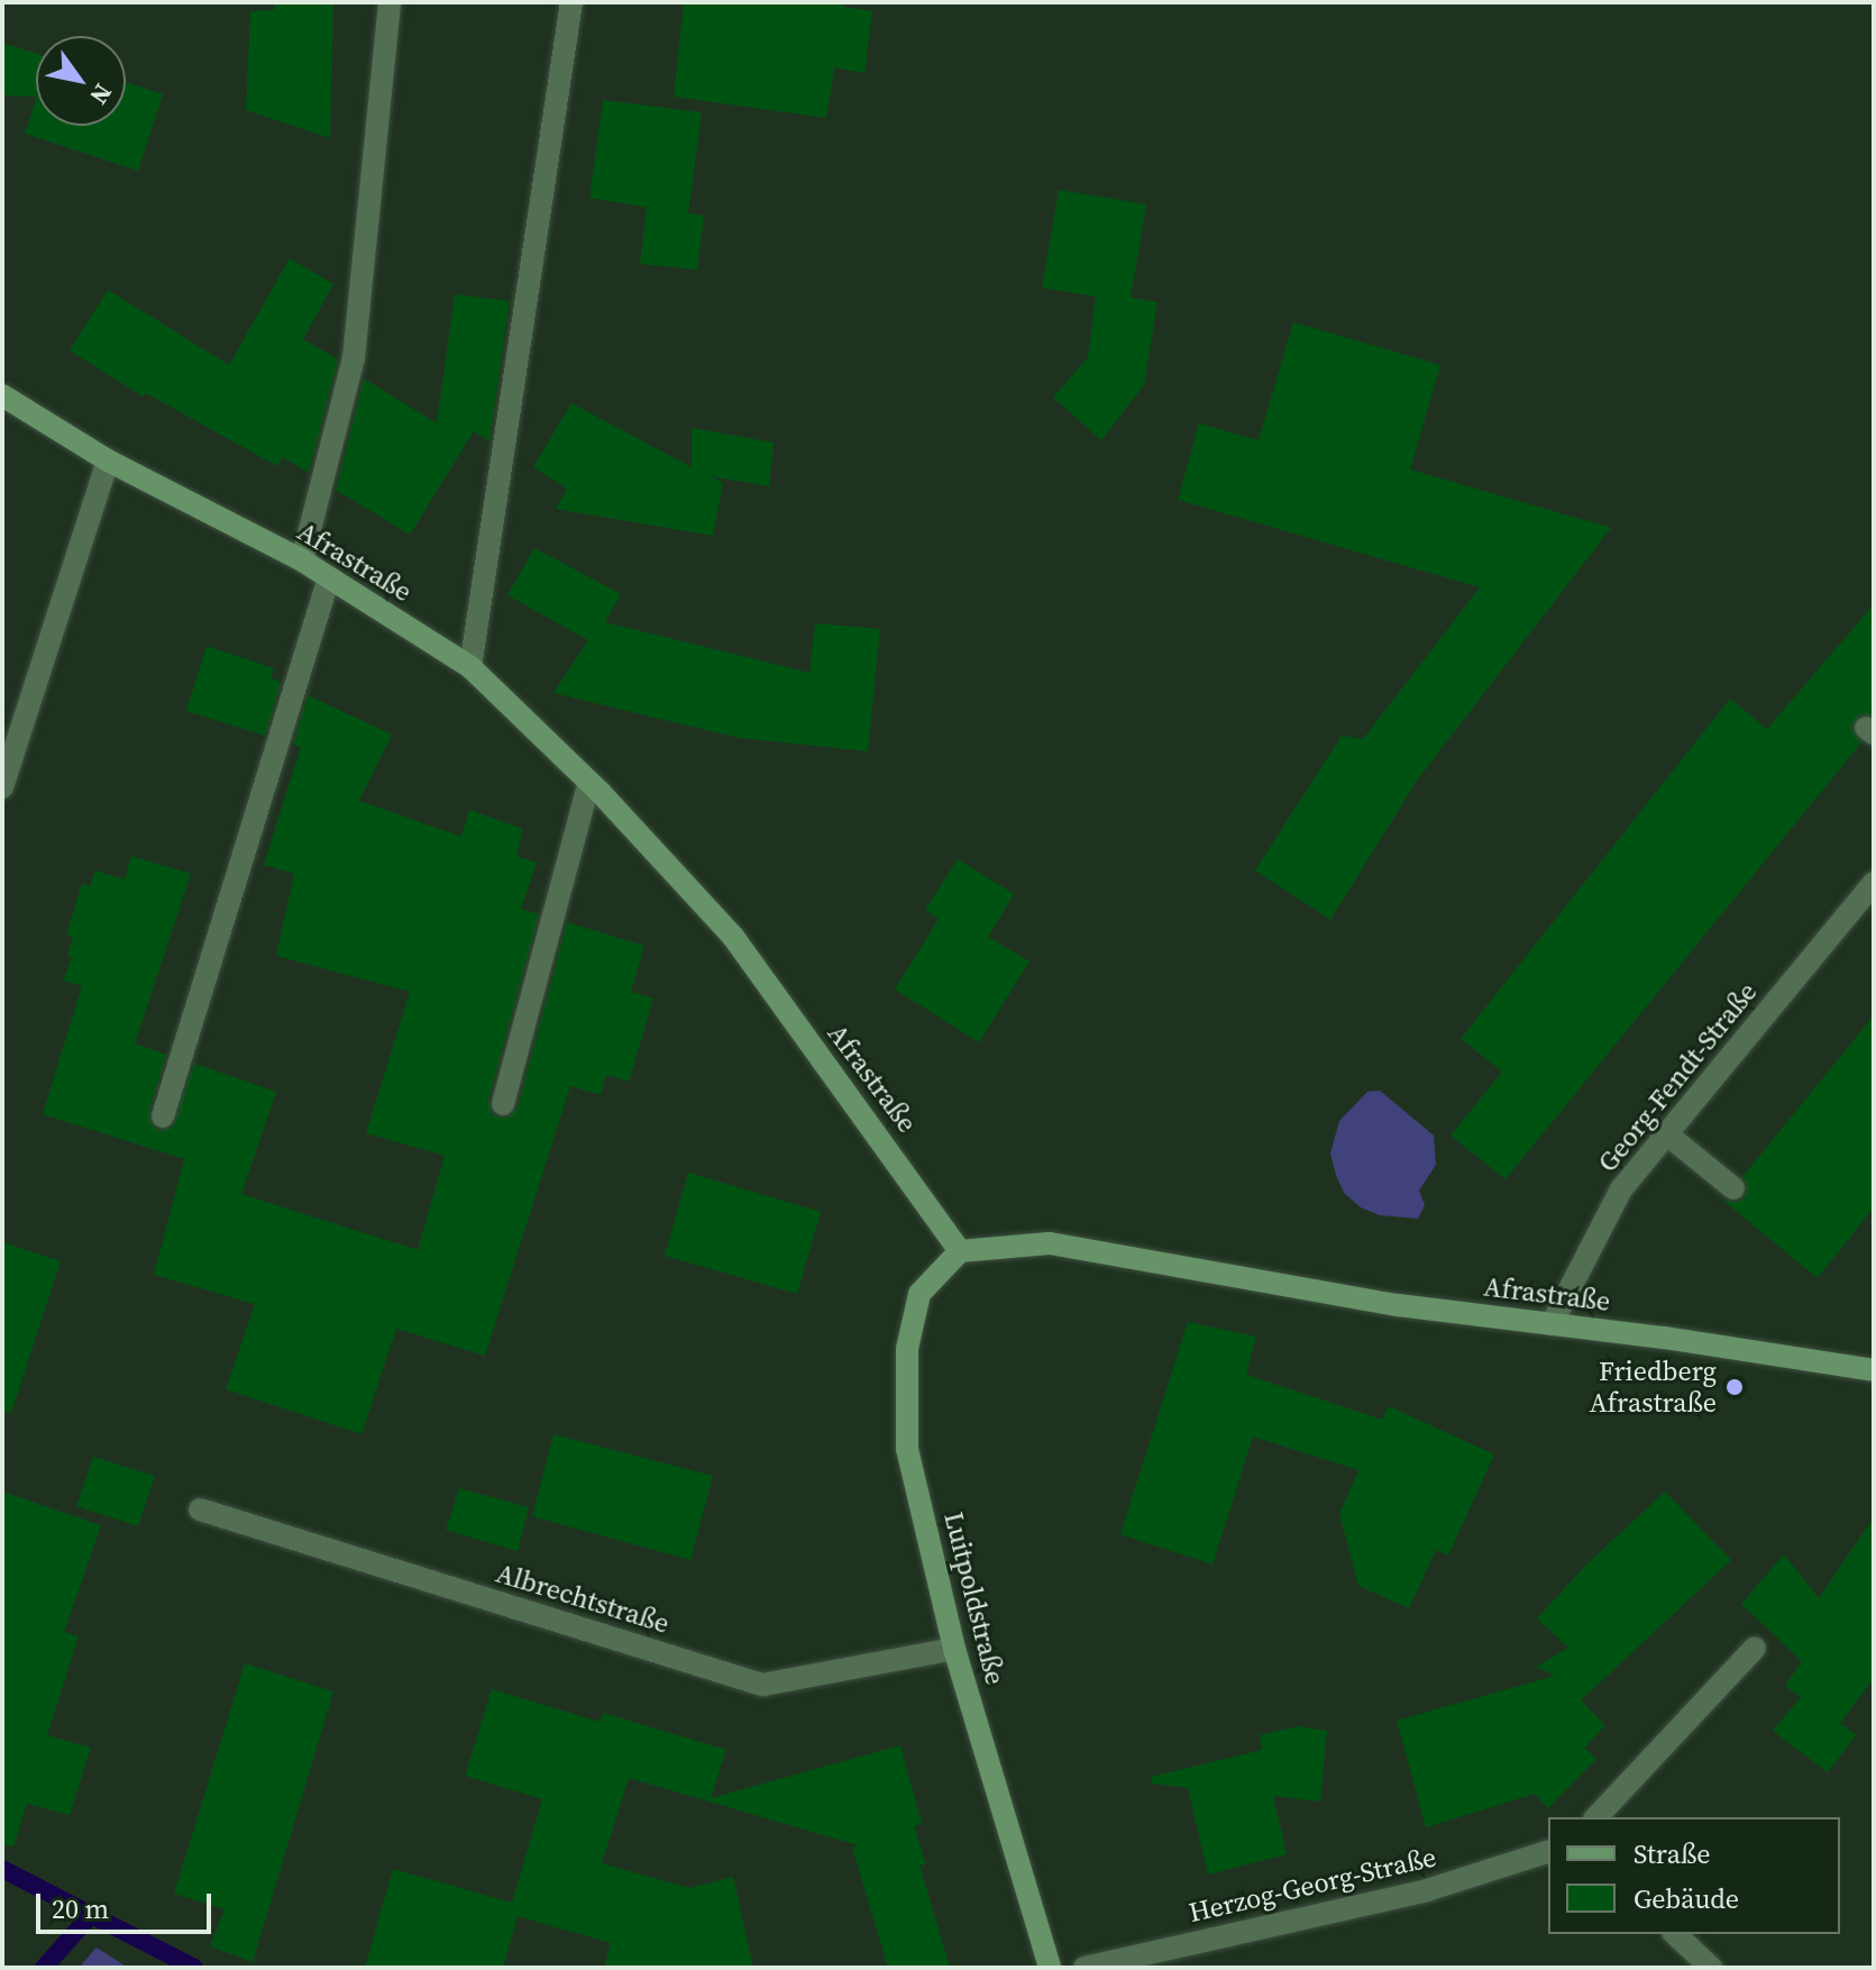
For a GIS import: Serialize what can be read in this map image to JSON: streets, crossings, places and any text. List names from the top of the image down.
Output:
{
  "streets": {
    "street": [
      "Afrastraße",
      "Georg-Fendt-Straße",
      "Albrechtstraße",
      "Luitpoldstraße",
      "Herzog-Georg-Straße"
    ]
  },
  "crossings": [
    ["Afrastraße", "Georg-Fendt-Straße"],
    ["Afrastraße", "Luitpoldstraße"],
    ["Albrechtstraße", "Luitpoldstraße"]
  ],
  "places": ["Friedberg Afrastraße"],
  "legend": ["Straße", "Gebäude"],
  "scale_bar": "20 m",
  "north": "bottom right"
}
